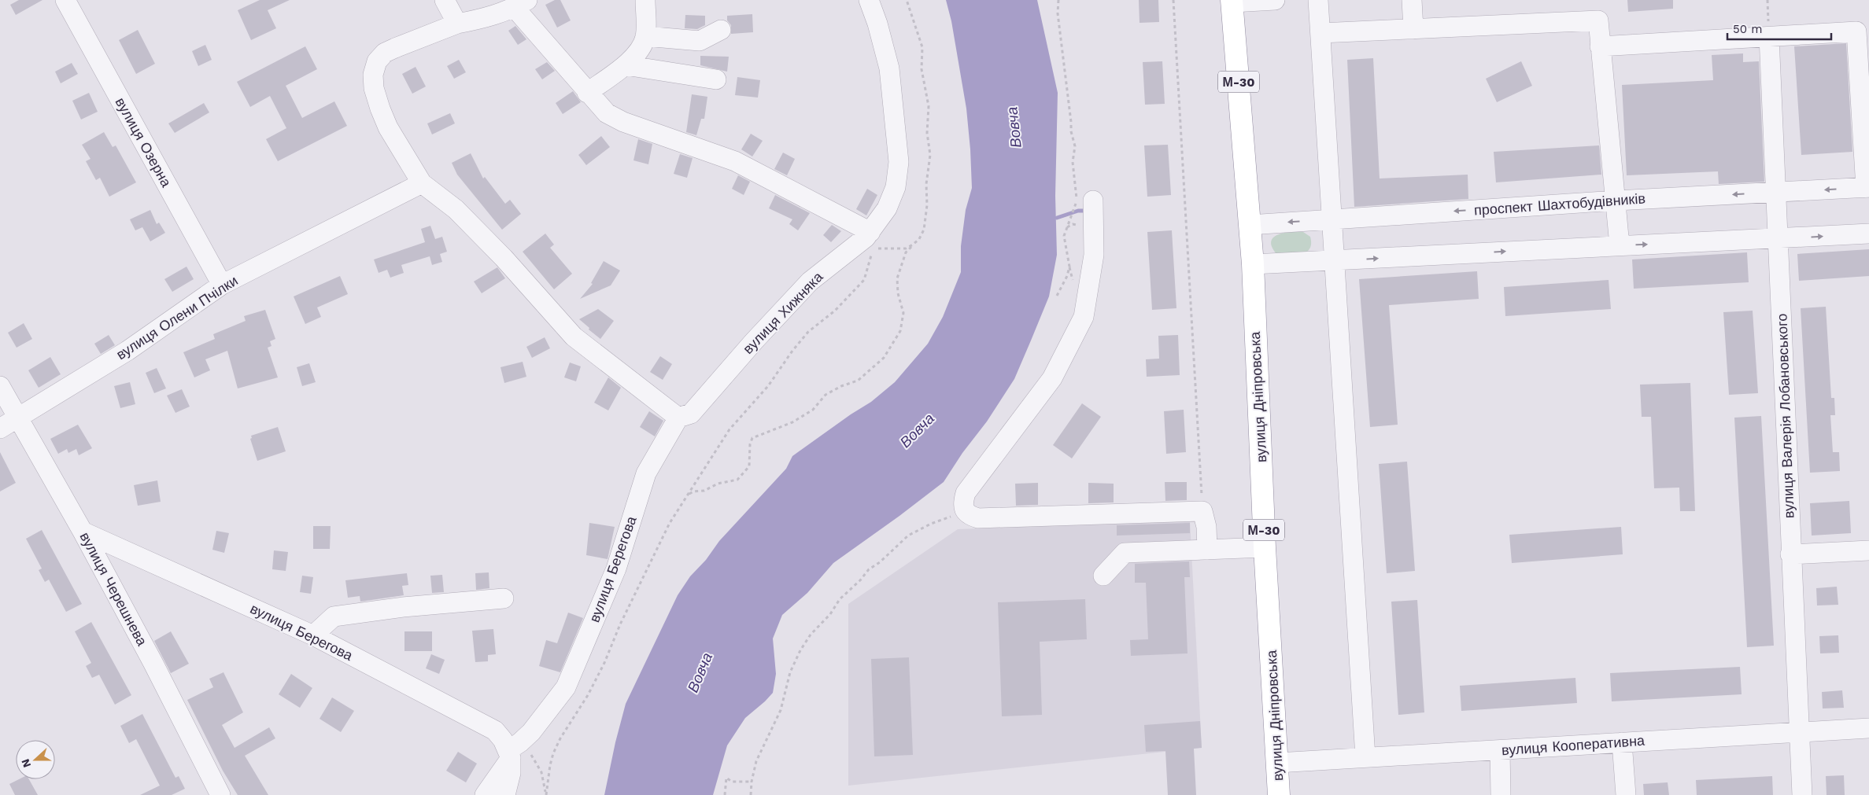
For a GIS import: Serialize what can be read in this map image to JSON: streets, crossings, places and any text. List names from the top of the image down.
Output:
{
  "streets": {
    "highway": ["М-30", "вулиця Дніпровська"],
    "street": [
      "вулиця Озерна",
      "проспект Шахтобудівників",
      "вулиця Хижняка",
      "вулиця Олени Пчілки",
      "вулиця Валерія Лобановського",
      "вулиця Берегова",
      "вулиця Черешнева",
      "вулиця Кооперативна"
    ]
  },
  "crossings": [
    ["вулиця Озерна", "вулиця Олени Пчілки"],
    ["проспект Шахтобудівників", "вулиця Дніпровська"],
    ["проспект Шахтобудівників", "вулиця Валерія Лобановського"],
    ["вулиця Хижняка", "вулиця Берегова"],
    ["вулиця Олени Пчілки", "вулиця Черешнева"],
    ["вулиця Дніпровська", "вулиця Кооперативна"],
    ["вулиця Валерія Лобановського", "вулиця Кооперативна"],
    ["вулиця Берегова", "вулиця Черешнева"]
  ],
  "water": ["Вовча"],
  "scale_bar": "50 m",
  "north": "left"
}
